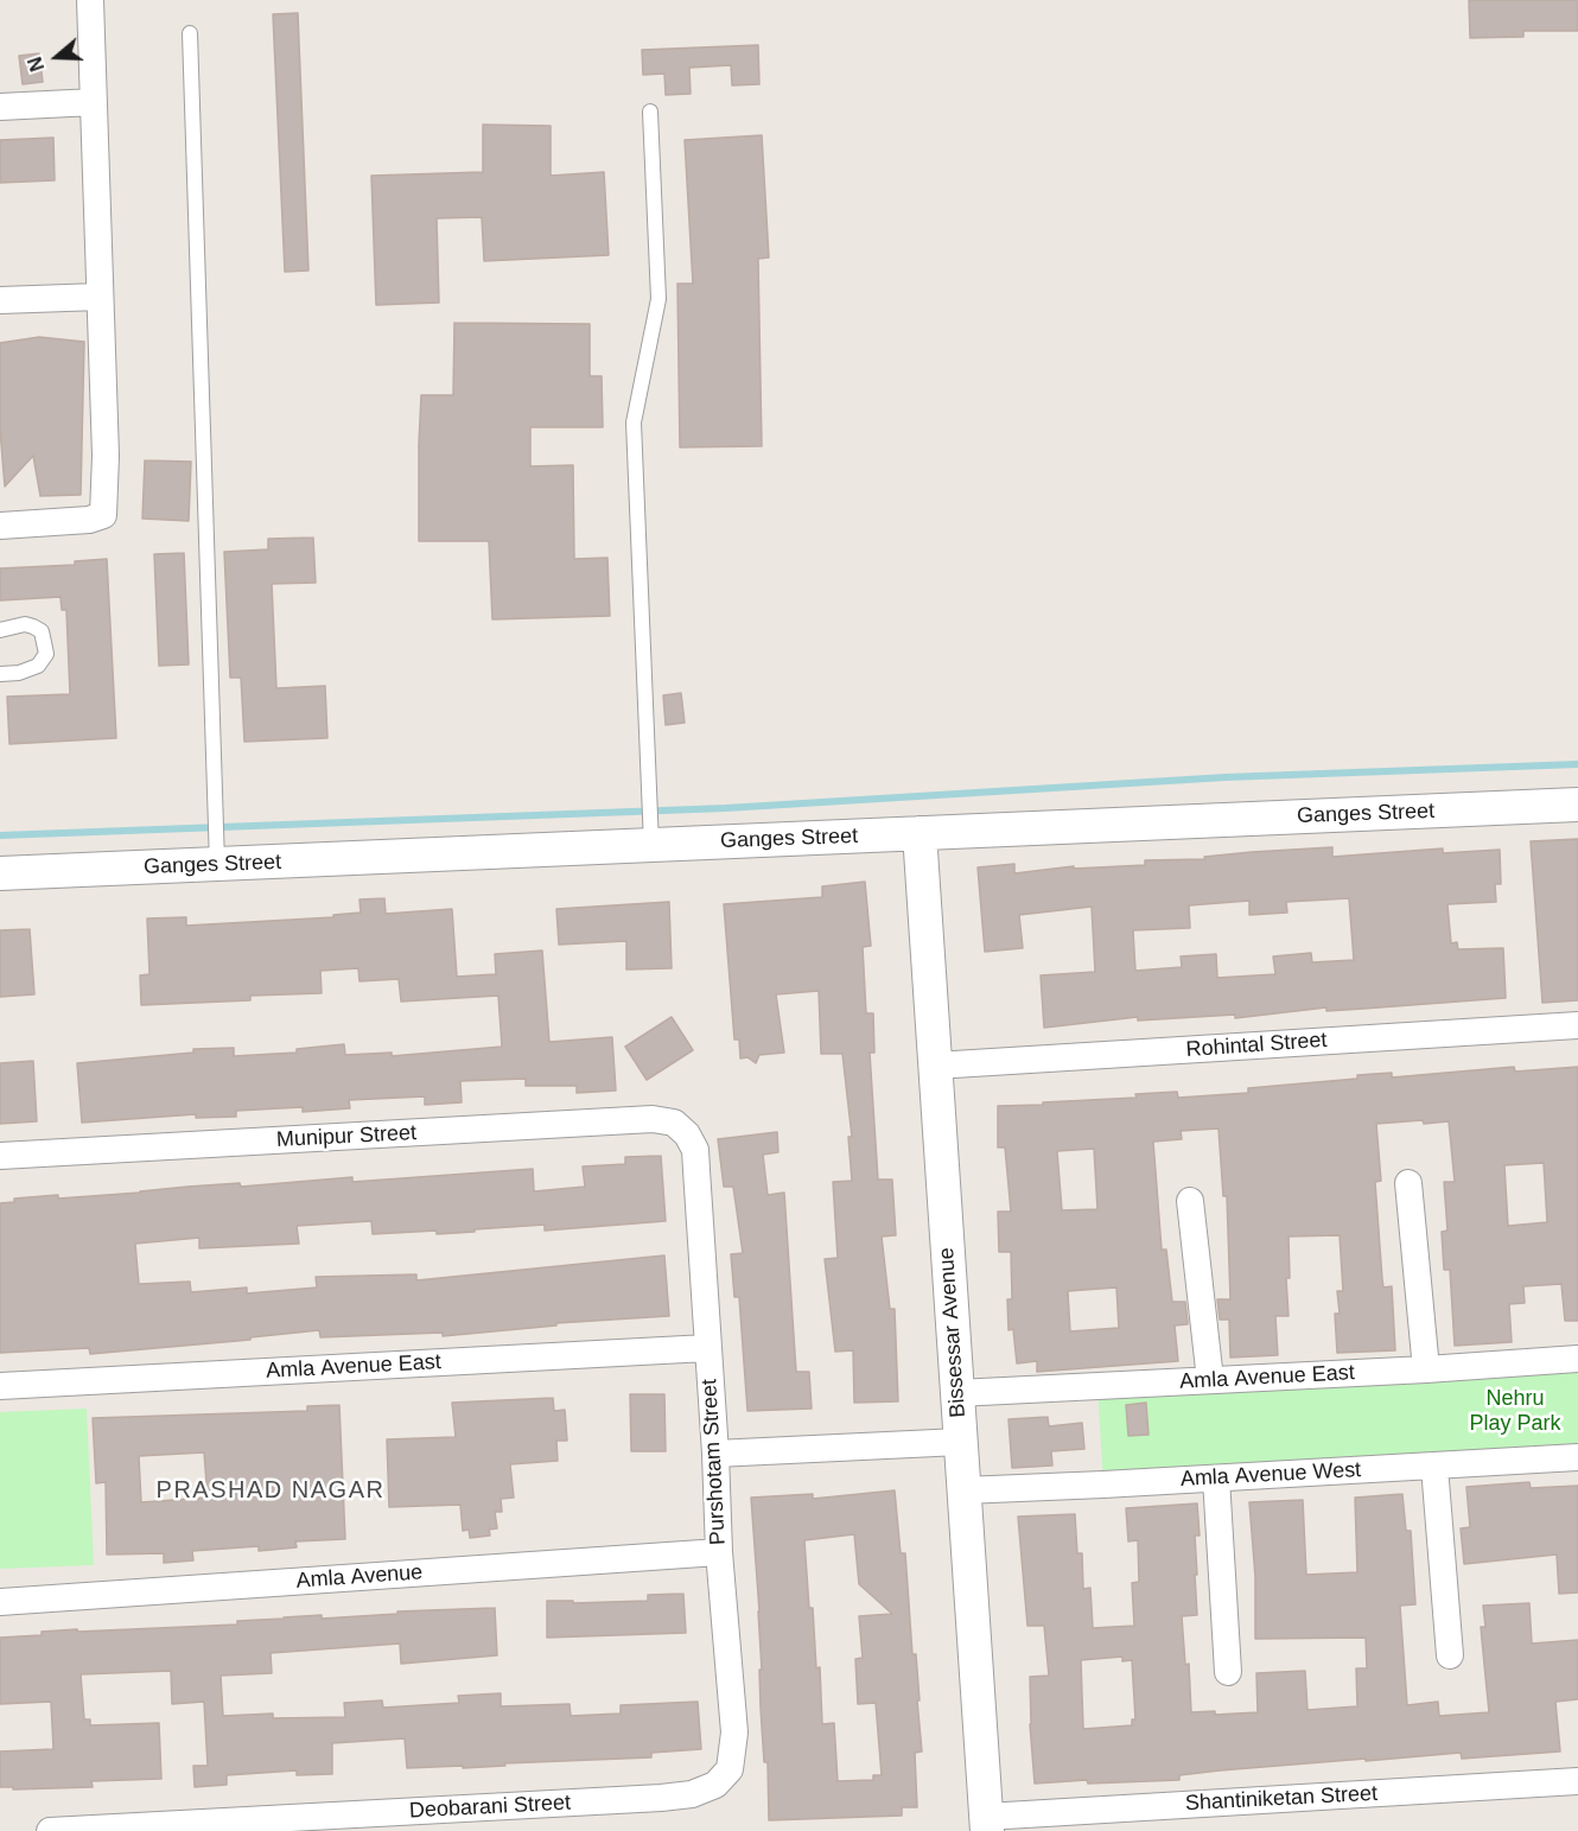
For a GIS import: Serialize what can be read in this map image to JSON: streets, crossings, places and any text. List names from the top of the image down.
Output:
{
  "streets": {
    "street": [
      "Ganges Street",
      "Rohintal Street",
      "Munipur Street",
      "Bissessar Avenue",
      "Amla Avenue East",
      "Purshotam Street",
      "Amla Avenue West",
      "Amla Avenue",
      "Shantiniketan Street",
      "Deobarani Street"
    ]
  },
  "crossings": [
    ["Ganges Street", "Bissessar Avenue"],
    ["Rohintal Street", "Bissessar Avenue"],
    ["Munipur Street", "Purshotam Street"],
    ["Bissessar Avenue", "Amla Avenue East"],
    ["Bissessar Avenue", "Amla Avenue West"],
    ["Bissessar Avenue", "Shantiniketan Street"],
    ["Amla Avenue East", "Purshotam Street"],
    ["Purshotam Street", "Amla Avenue"],
    ["Purshotam Street", "Deobarani Street"]
  ],
  "districts": ["PRASHAD NAGAR"],
  "parks": ["Nehru Play Park"],
  "north": "left"
}
